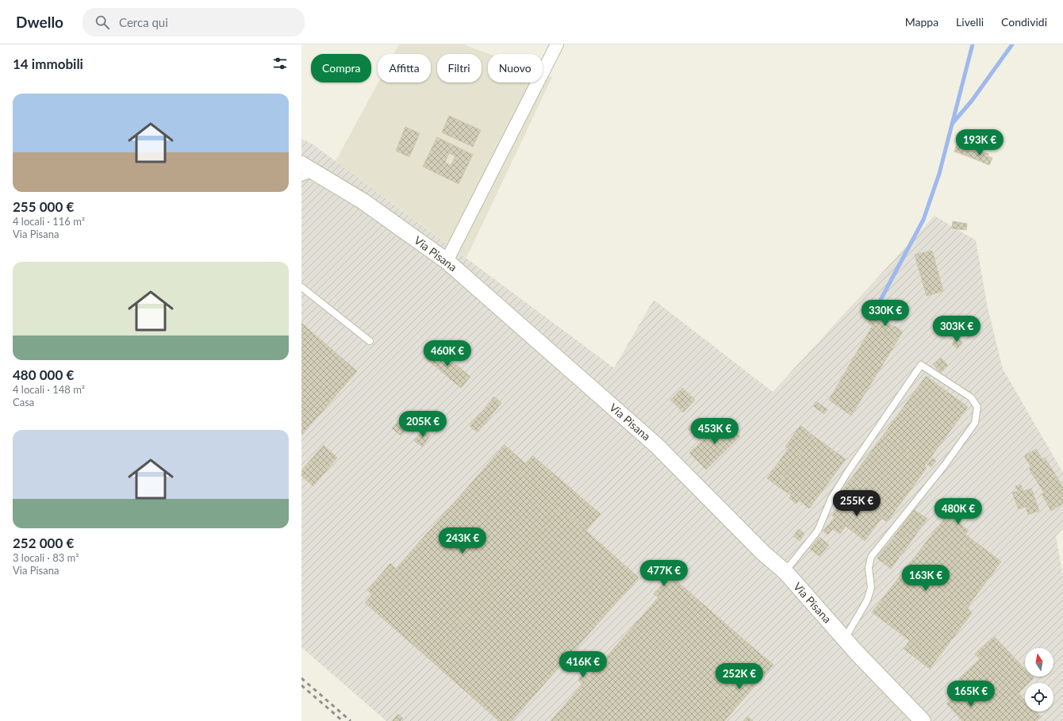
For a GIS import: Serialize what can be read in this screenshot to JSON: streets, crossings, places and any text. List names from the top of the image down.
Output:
{
  "streets": {
    "street": ["Via Pisana"]
  },
  "north": "top",
  "page": {
    "header": "Dwello",
    "search": "Cerca qui",
    "nav": ["Mappa", "Livelli", "Condividi"],
    "heading": "14 immobili",
    "chip": [
      "Compra",
      "Affitta",
      "Filtri",
      "Nuovo"
    ],
    "list": [
      {
        "name": "255 000 €",
        "note": "4 locali · 116 m² · Via Pisana"
      },
      {
        "name": "480 000 €",
        "note": "4 locali · 148 m² · Casa"
      },
      {
        "name": "252 000 €",
        "note": "3 locali · 83 m² · Via Pisana"
      }
    ],
    "price": [
      "193K €",
      "330K €",
      "303K €",
      "460K €",
      "205K €",
      "453K €",
      "255K €",
      "480K €",
      "243K €",
      "477K €",
      "163K €",
      "416K €",
      "252K €",
      "165K €"
    ]
  }
}
